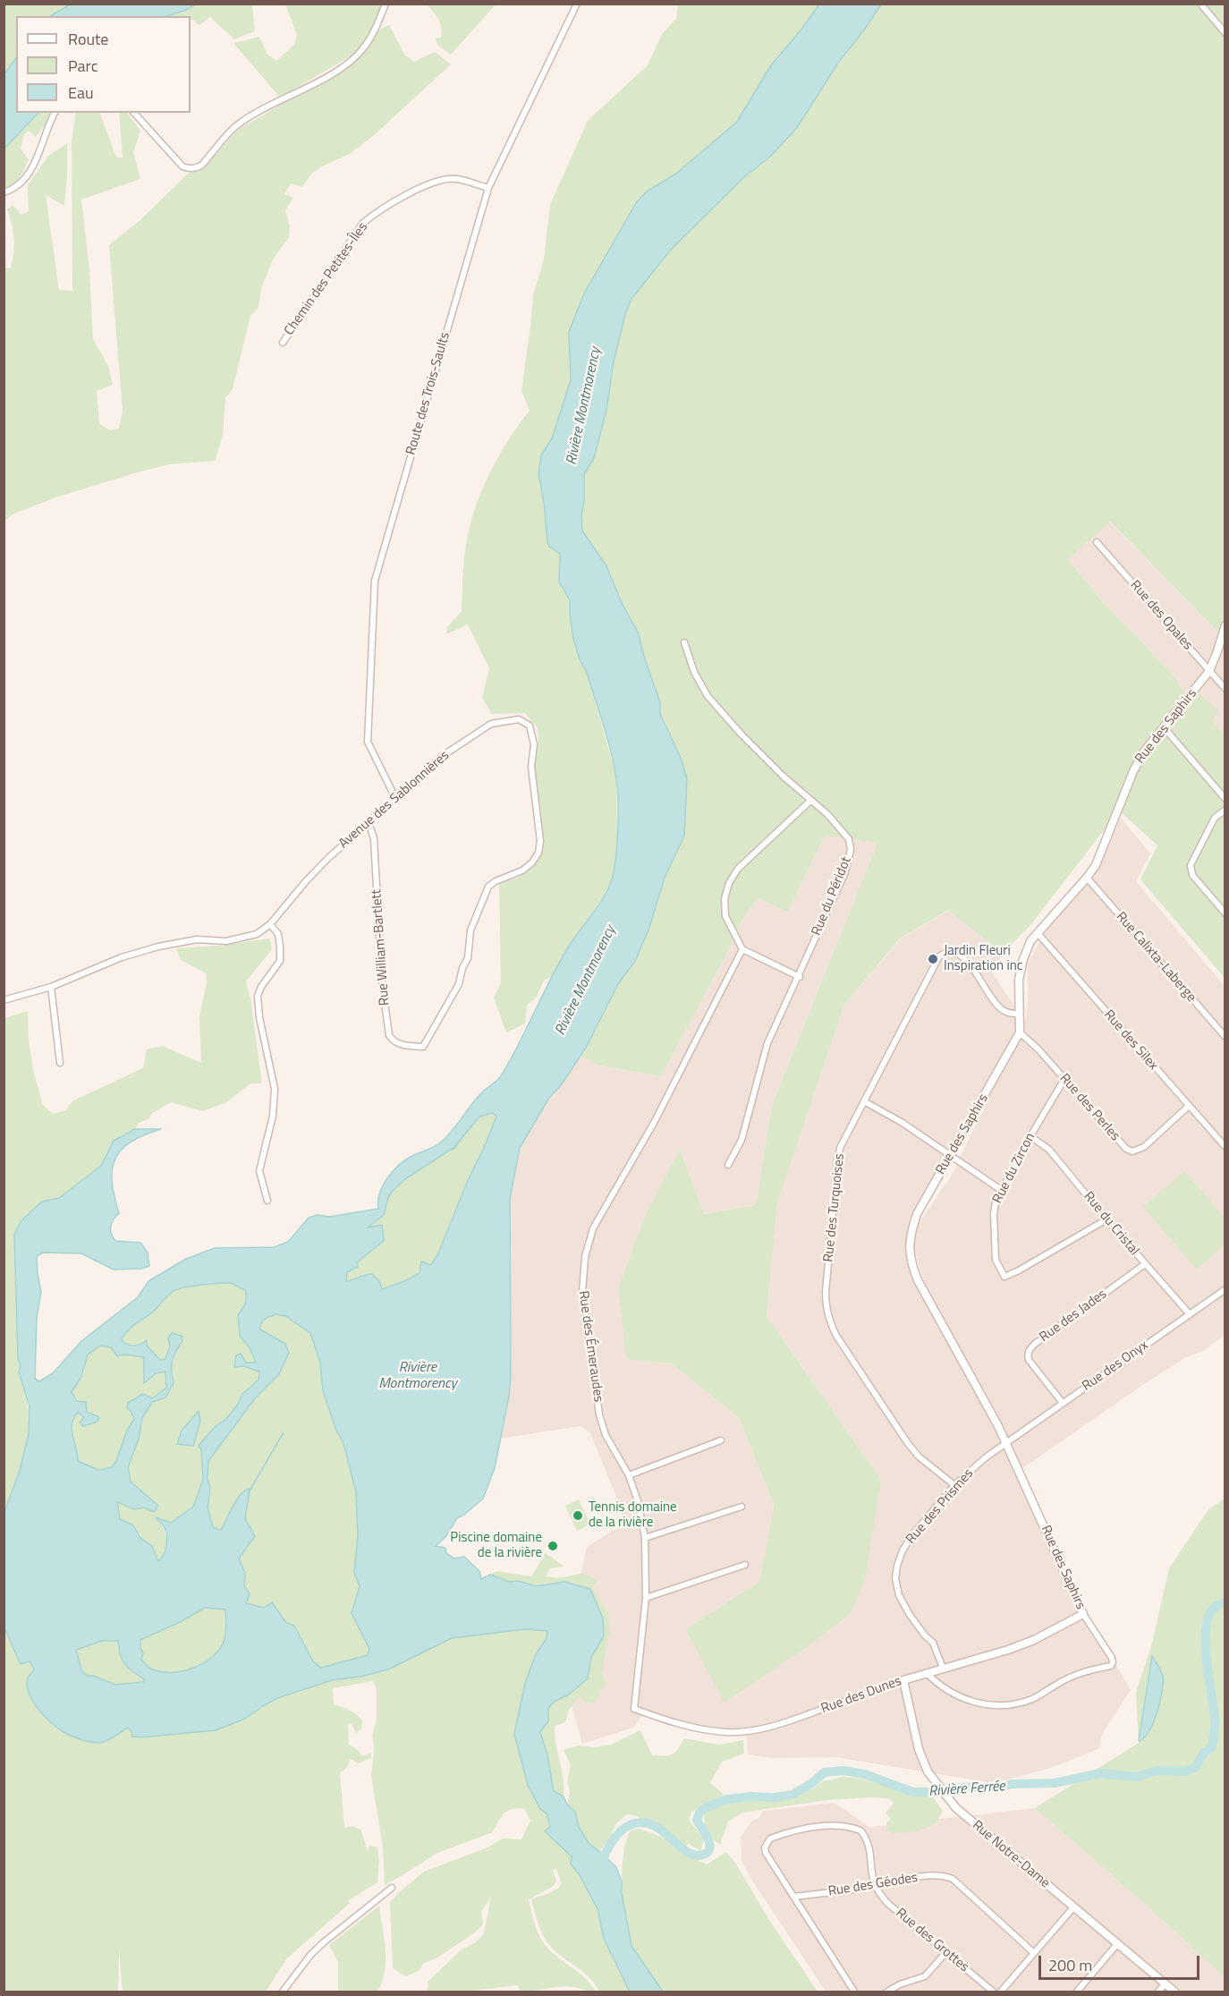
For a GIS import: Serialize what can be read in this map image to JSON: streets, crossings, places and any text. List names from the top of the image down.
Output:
{
  "streets": {
    "street": [
      "Chemin des Petites-Îles",
      "Route des Trois-Saults",
      "Rue des Opales",
      "Rue des Saphirs",
      "Avenue des Sablonnières",
      "Rue du Péridot",
      "Rue William-Bartlett",
      "Rue Calixta-Laberge",
      "Rue des Silex",
      "Rue des Perles",
      "Rue du Zircon",
      "Rue des Turquoises",
      "Rue du Cristal",
      "Rue des Jades",
      "Rue des Émeraudes",
      "Rue des Onyx",
      "Rue des Prismes",
      "Rue des Dunes",
      "Rue Notre-Dame",
      "Rue des Géodes",
      "Rue des Grottes"
    ]
  },
  "crossings": [
    ["Chemin des Petites-Îles", "Route des Trois-Saults"],
    ["Route des Trois-Saults", "Avenue des Sablonnières"],
    ["Rue des Opales", "Rue des Saphirs"],
    ["Rue des Saphirs", "Rue Calixta-Laberge"],
    ["Rue des Saphirs", "Rue des Silex"],
    ["Rue des Saphirs", "Rue des Perles"],
    ["Rue des Saphirs", "Rue des Turquoises"],
    ["Rue des Saphirs", "Rue des Onyx"],
    ["Rue des Saphirs", "Rue des Prismes"],
    ["Rue des Saphirs", "Rue des Dunes"],
    ["Avenue des Sablonnières", "Rue William-Bartlett"],
    ["Rue des Silex", "Rue des Perles"],
    ["Rue des Perles", "Rue du Zircon"],
    ["Rue du Zircon", "Rue du Cristal"],
    ["Rue des Turquoises", "Rue des Prismes"],
    ["Rue du Cristal", "Rue des Jades"],
    ["Rue du Cristal", "Rue des Onyx"],
    ["Rue des Jades", "Rue des Onyx"],
    ["Rue des Émeraudes", "Rue des Dunes"],
    ["Rue des Onyx", "Rue des Prismes"],
    ["Rue des Prismes", "Rue des Dunes"],
    ["Rue des Dunes", "Rue Notre-Dame"],
    ["Rue des Géodes", "Rue des Grottes"]
  ],
  "water": ["Rivière Montmorency", "Rivière Ferrée"],
  "places": ["Jardin Fleuri Inspiration inc", "Tennis domaine de la rivière", "Piscine domaine de la rivière"],
  "legend": ["Route", "Parc", "Eau"],
  "scale_bar": "200 m"
}
